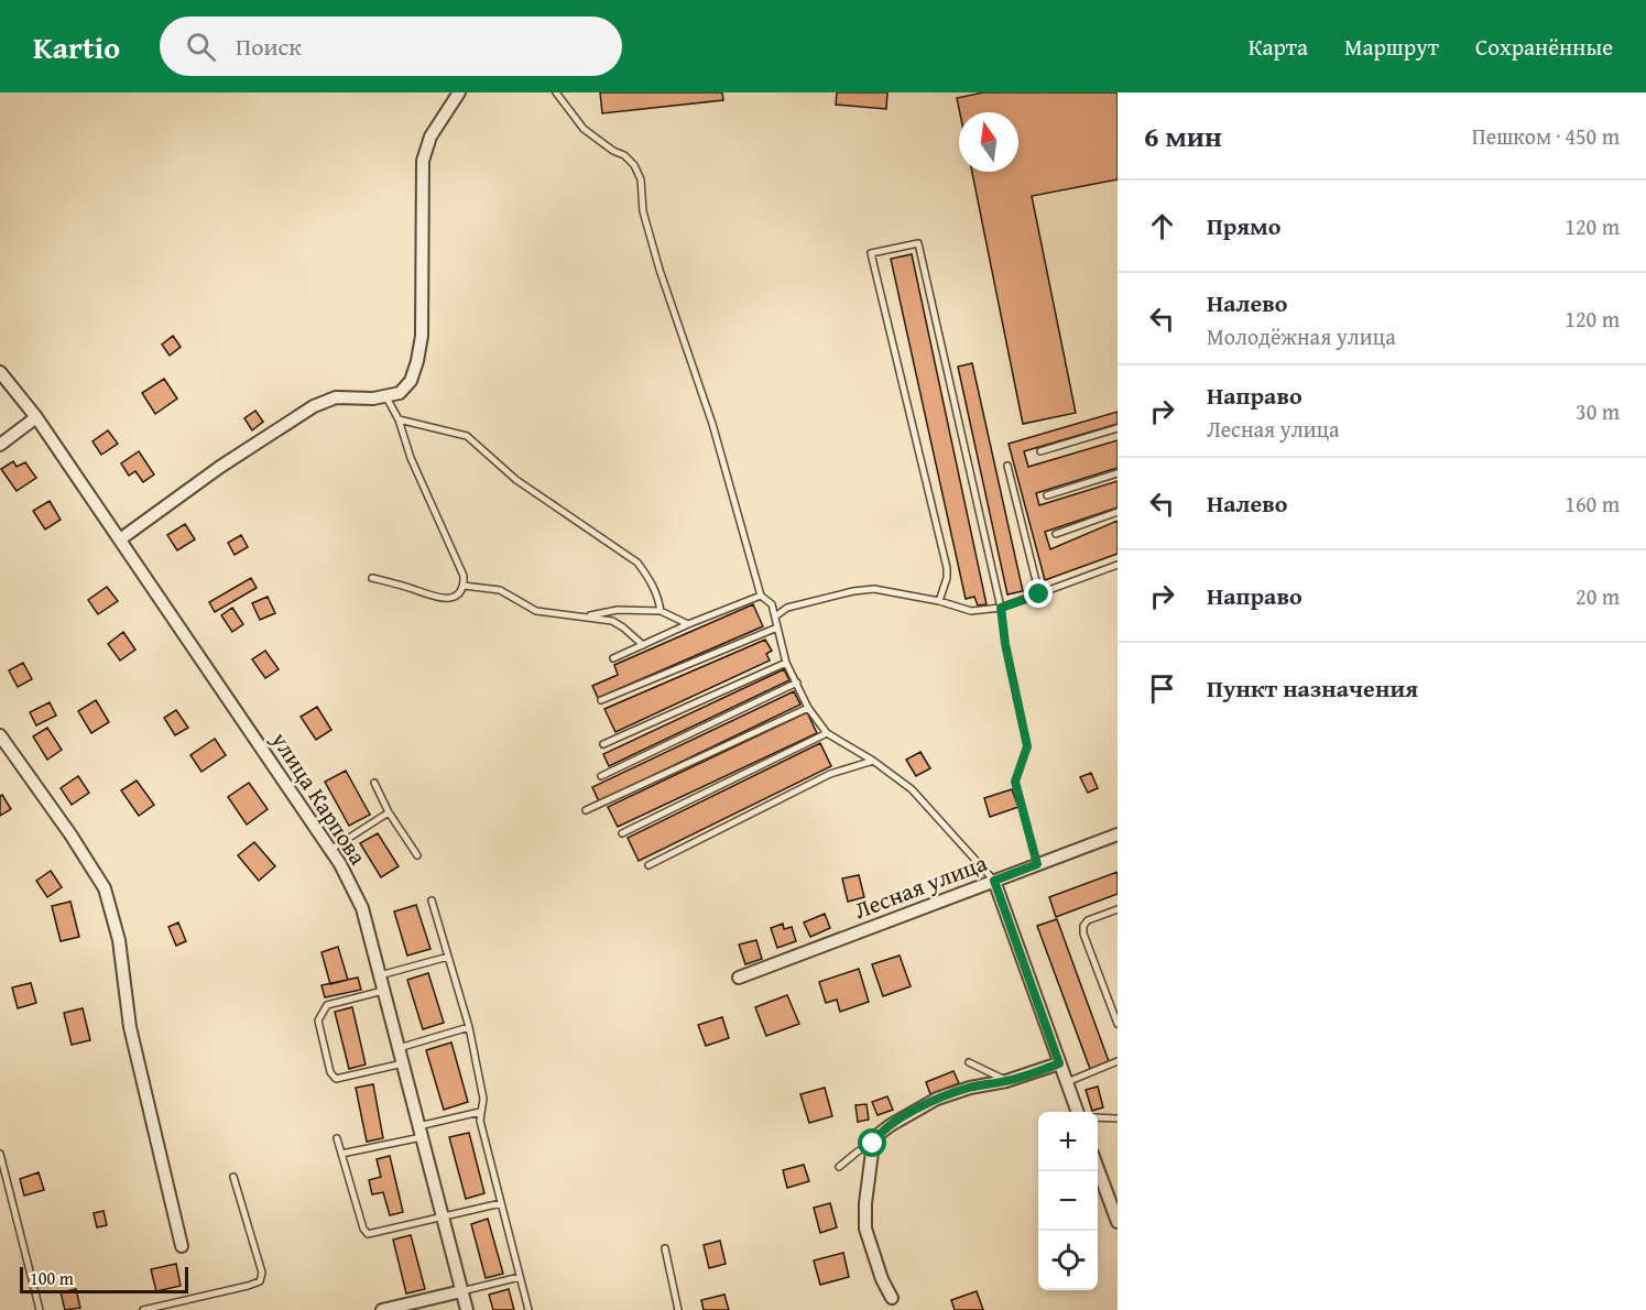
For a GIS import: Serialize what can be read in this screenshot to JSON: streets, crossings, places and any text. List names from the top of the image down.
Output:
{
  "streets": {
    "street": ["улица Карпова", "Лесная улица"]
  },
  "scale_bar": "100 m",
  "north": "top",
  "page": {
    "header": "Kartio",
    "search": "Поиск",
    "nav": ["Карта", "Маршрут", "Сохранённые"],
    "heading": ["6 мин", "Пешком · 450 m"],
    "list": [
      ["Прямо", "120 m"],
      ["Налево", "Молодёжная улица", "120 m"],
      ["Направо", "Лесная улица", "30 m"],
      ["Налево", "160 m"],
      ["Направо", "20 m"],
      "Пункт назначения"
    ],
    "map_buttons": ["+", "−"],
    "scale": "100 m"
  }
}
